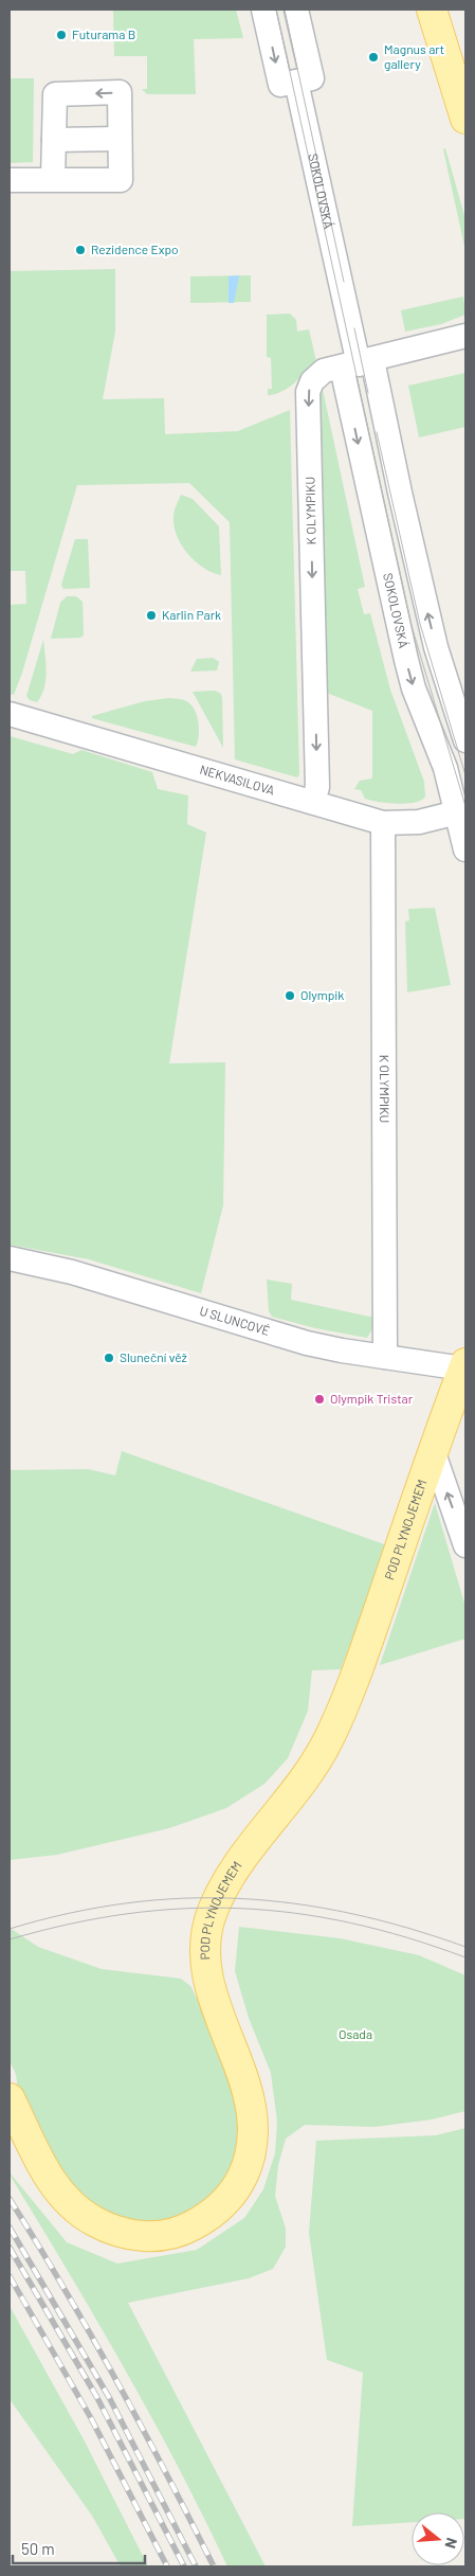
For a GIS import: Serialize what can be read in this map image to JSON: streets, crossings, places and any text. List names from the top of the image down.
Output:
{
  "streets": {
    "main road": ["POD PLYNOJEMEM"],
    "street": [
      "SOKOLOVSKÁ",
      "K OLYMPIKU",
      "NEKVASILOVA",
      "U SLUNCOVÉ"
    ]
  },
  "crossings": [
    ["SOKOLOVSKÁ", "K OLYMPIKU"],
    ["SOKOLOVSKÁ", "NEKVASILOVA"],
    ["K OLYMPIKU", "NEKVASILOVA"],
    ["K OLYMPIKU", "U SLUNCOVÉ"],
    ["U SLUNCOVÉ", "POD PLYNOJEMEM"]
  ],
  "one_way": ["K OLYMPIKU"],
  "parks": ["Osada"],
  "places": [
    "Futurama B",
    "Magnus art gallery",
    "Rezidence Expo",
    "Karlin Park",
    "Olympik",
    "Sluneční věž",
    "Olympik Tristar"
  ],
  "scale_bar": "50 m",
  "north": "right"
}
